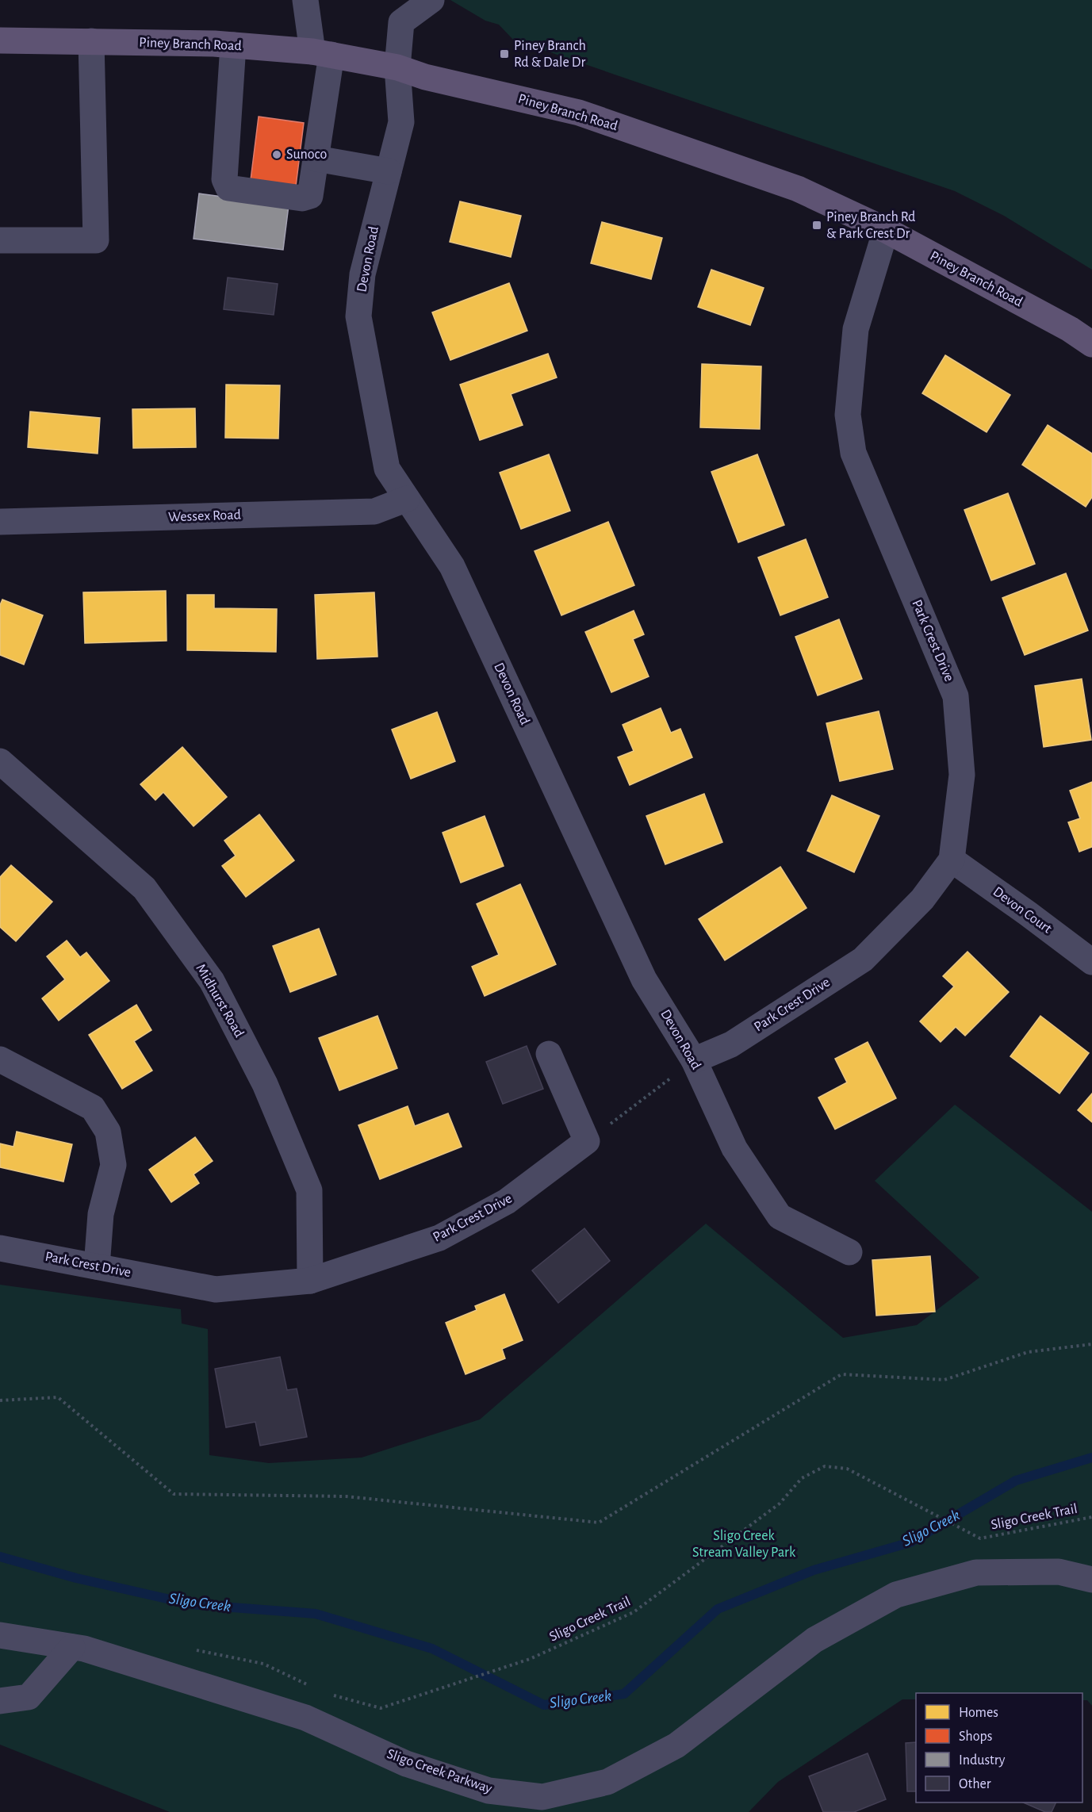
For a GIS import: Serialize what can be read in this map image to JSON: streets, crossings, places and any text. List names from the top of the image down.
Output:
{
  "streets": {
    "main road": ["Piney Branch Road"],
    "street": [
      "Devon Road",
      "Wessex Road",
      "Park Crest Drive",
      "Devon Court",
      "Midhurst Road",
      "Sligo Creek Parkway"
    ],
    "path": ["Sligo Creek Trail"]
  },
  "crossings": [
    ["Piney Branch Road", "Devon Road"],
    ["Piney Branch Road", "Park Crest Drive"],
    ["Devon Road", "Wessex Road"],
    ["Devon Road", "Park Crest Drive"],
    ["Park Crest Drive", "Devon Court"],
    ["Park Crest Drive", "Midhurst Road"]
  ],
  "water": ["Sligo Creek"],
  "parks": ["Sligo Creek Stream Valley Park"],
  "places": {
    "transit": ["Piney Branch Rd & Dale Dr", "Piney Branch Rd & Park Crest Dr"],
    "other": ["Sunoco"]
  },
  "legend": [
    "Homes",
    "Shops",
    "Industry",
    "Other"
  ]
}
